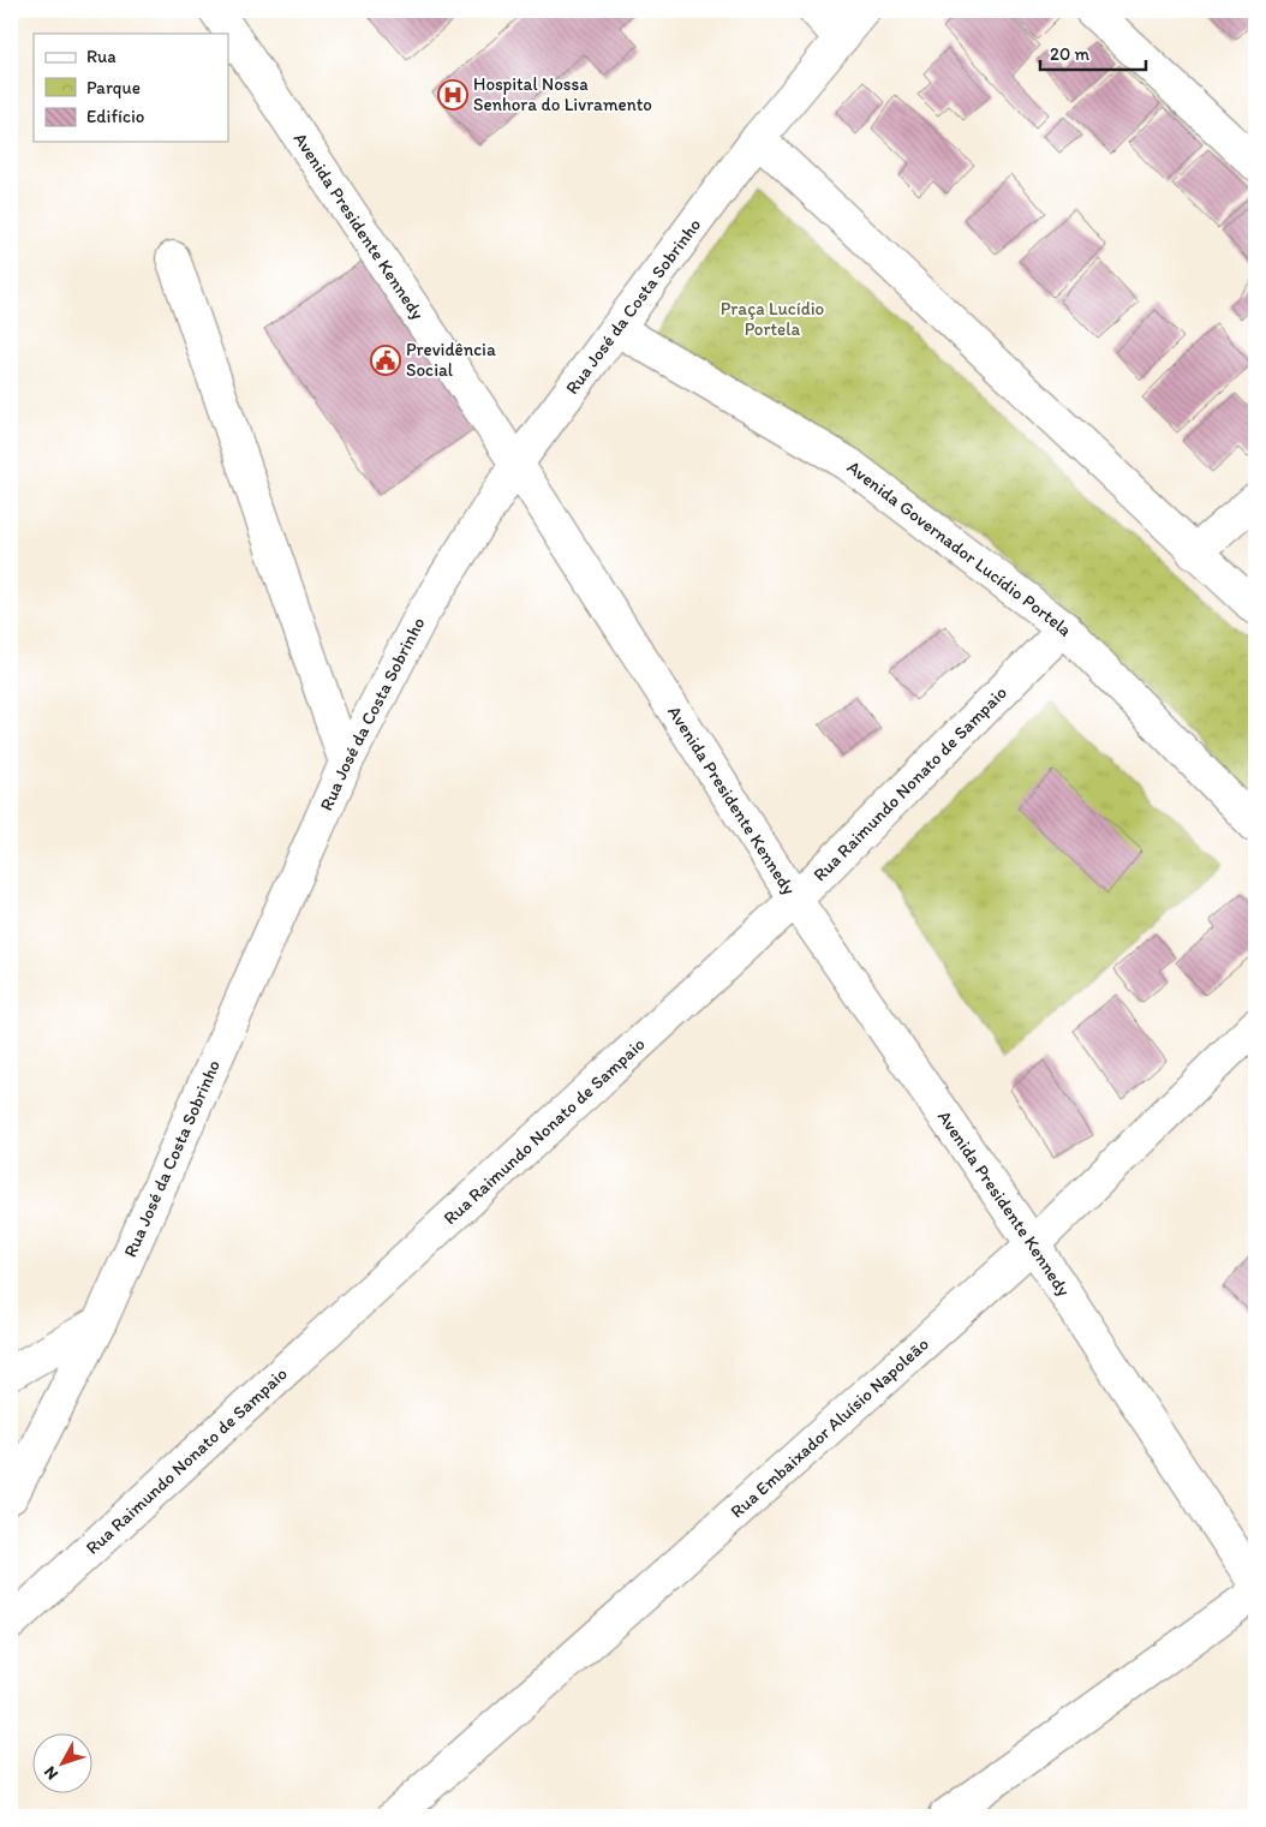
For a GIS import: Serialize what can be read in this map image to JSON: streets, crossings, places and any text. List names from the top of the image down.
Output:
{
  "streets": {
    "street": [
      "Avenida Presidente Kennedy",
      "Rua José da Costa Sobrinho",
      "Avenida Governador Lucídio Portela",
      "Rua Raimundo Nonato de Sampaio",
      "Rua Embaixador Aluísio Napoleão"
    ]
  },
  "crossings": [
    ["Avenida Presidente Kennedy", "Rua José da Costa Sobrinho"],
    ["Avenida Presidente Kennedy", "Rua Raimundo Nonato de Sampaio"],
    ["Avenida Presidente Kennedy", "Rua Embaixador Aluísio Napoleão"],
    ["Rua José da Costa Sobrinho", "Avenida Governador Lucídio Portela"],
    ["Avenida Governador Lucídio Portela", "Rua Raimundo Nonato de Sampaio"]
  ],
  "parks": ["Praça Lucídio Portela"],
  "places": {
    "hospital": ["Hospital Nossa Senhora do Livramento"],
    "public building": ["Previdência Social"]
  },
  "legend": ["Rua", "Parque", "Edifício"],
  "scale_bar": "20 m",
  "north": "bottom left"
}
